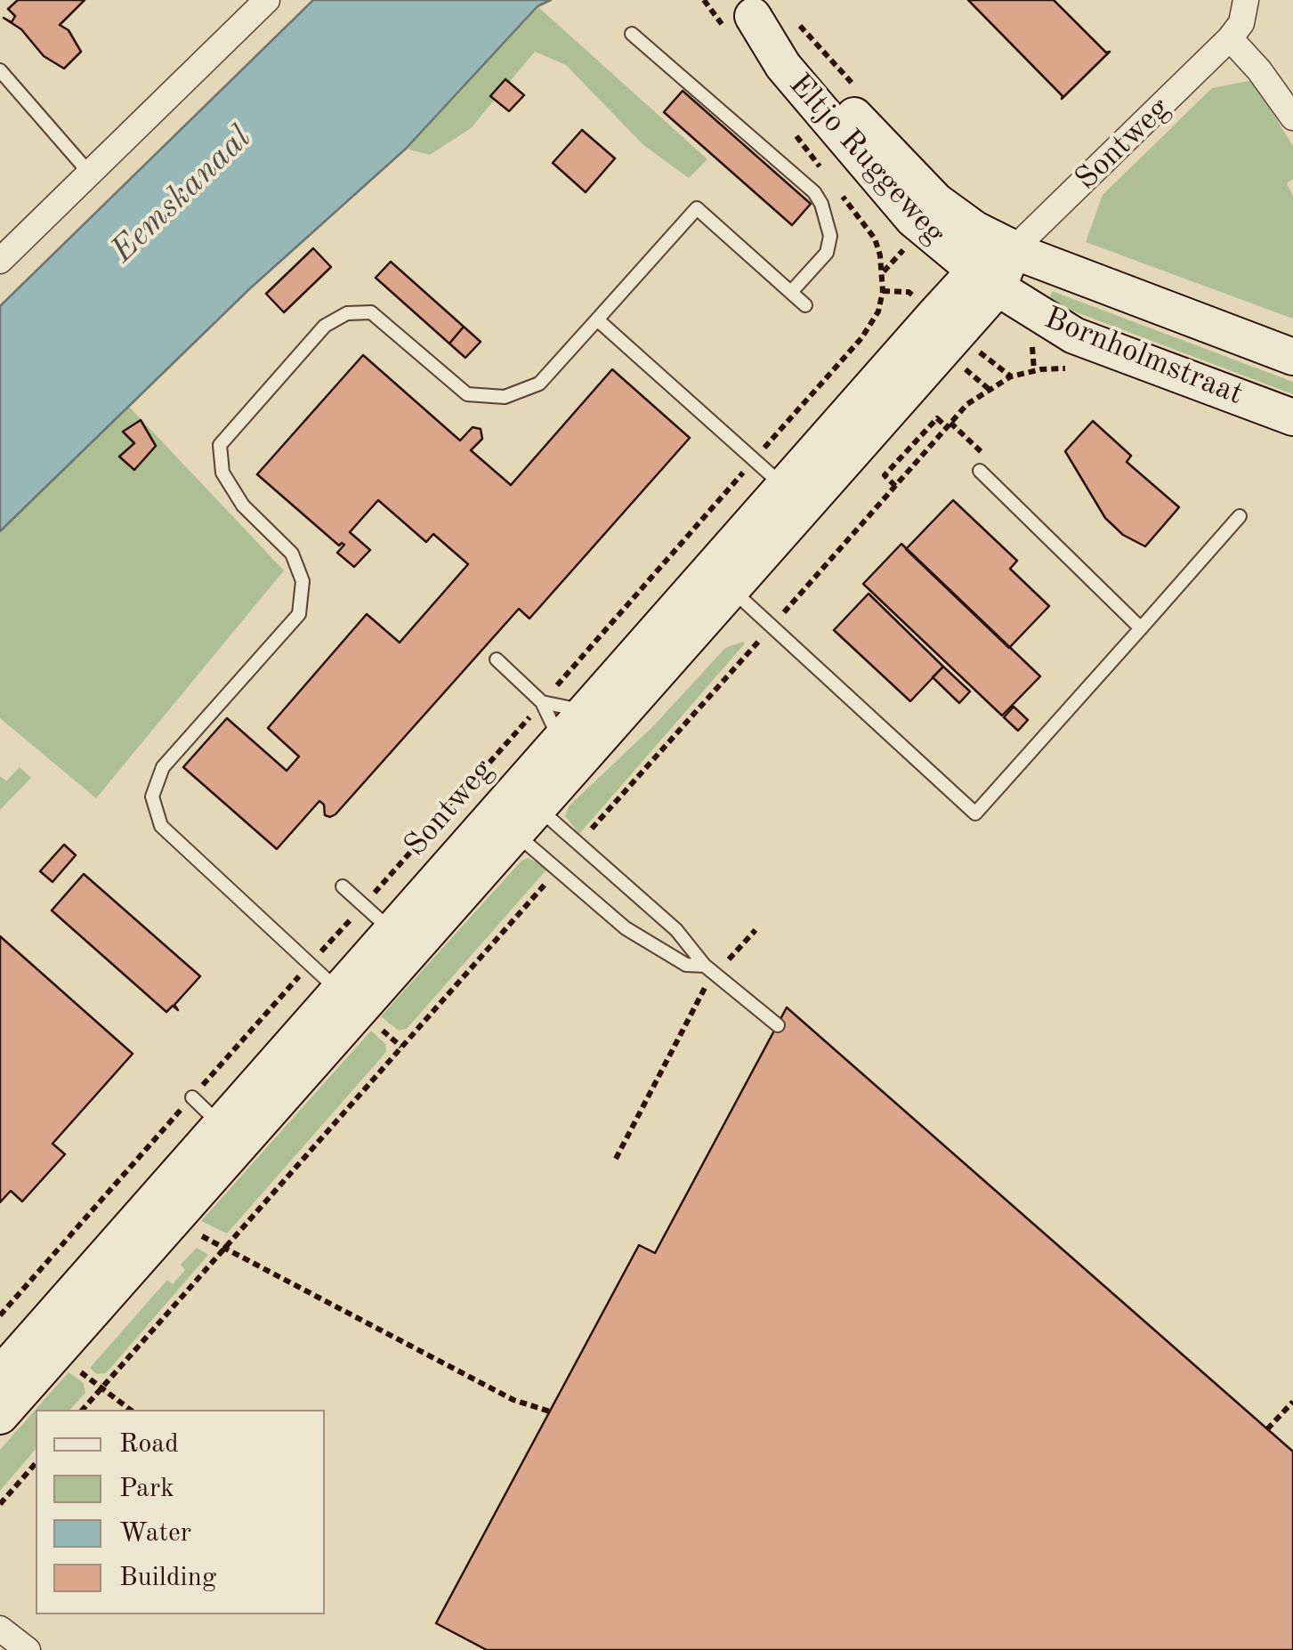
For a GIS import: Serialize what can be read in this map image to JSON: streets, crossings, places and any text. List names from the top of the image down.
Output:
{
  "streets": {
    "street": ["Sontweg", "Eltjo Ruggeweg", "Bornholmstraat"]
  },
  "crossings": [
    ["Sontweg", "Eltjo Ruggeweg"],
    ["Sontweg", "Bornholmstraat"],
    ["Eltjo Ruggeweg", "Bornholmstraat"]
  ],
  "water": ["Eemskanaal"],
  "legend": [
    "Road",
    "Park",
    "Water",
    "Building"
  ]
}
